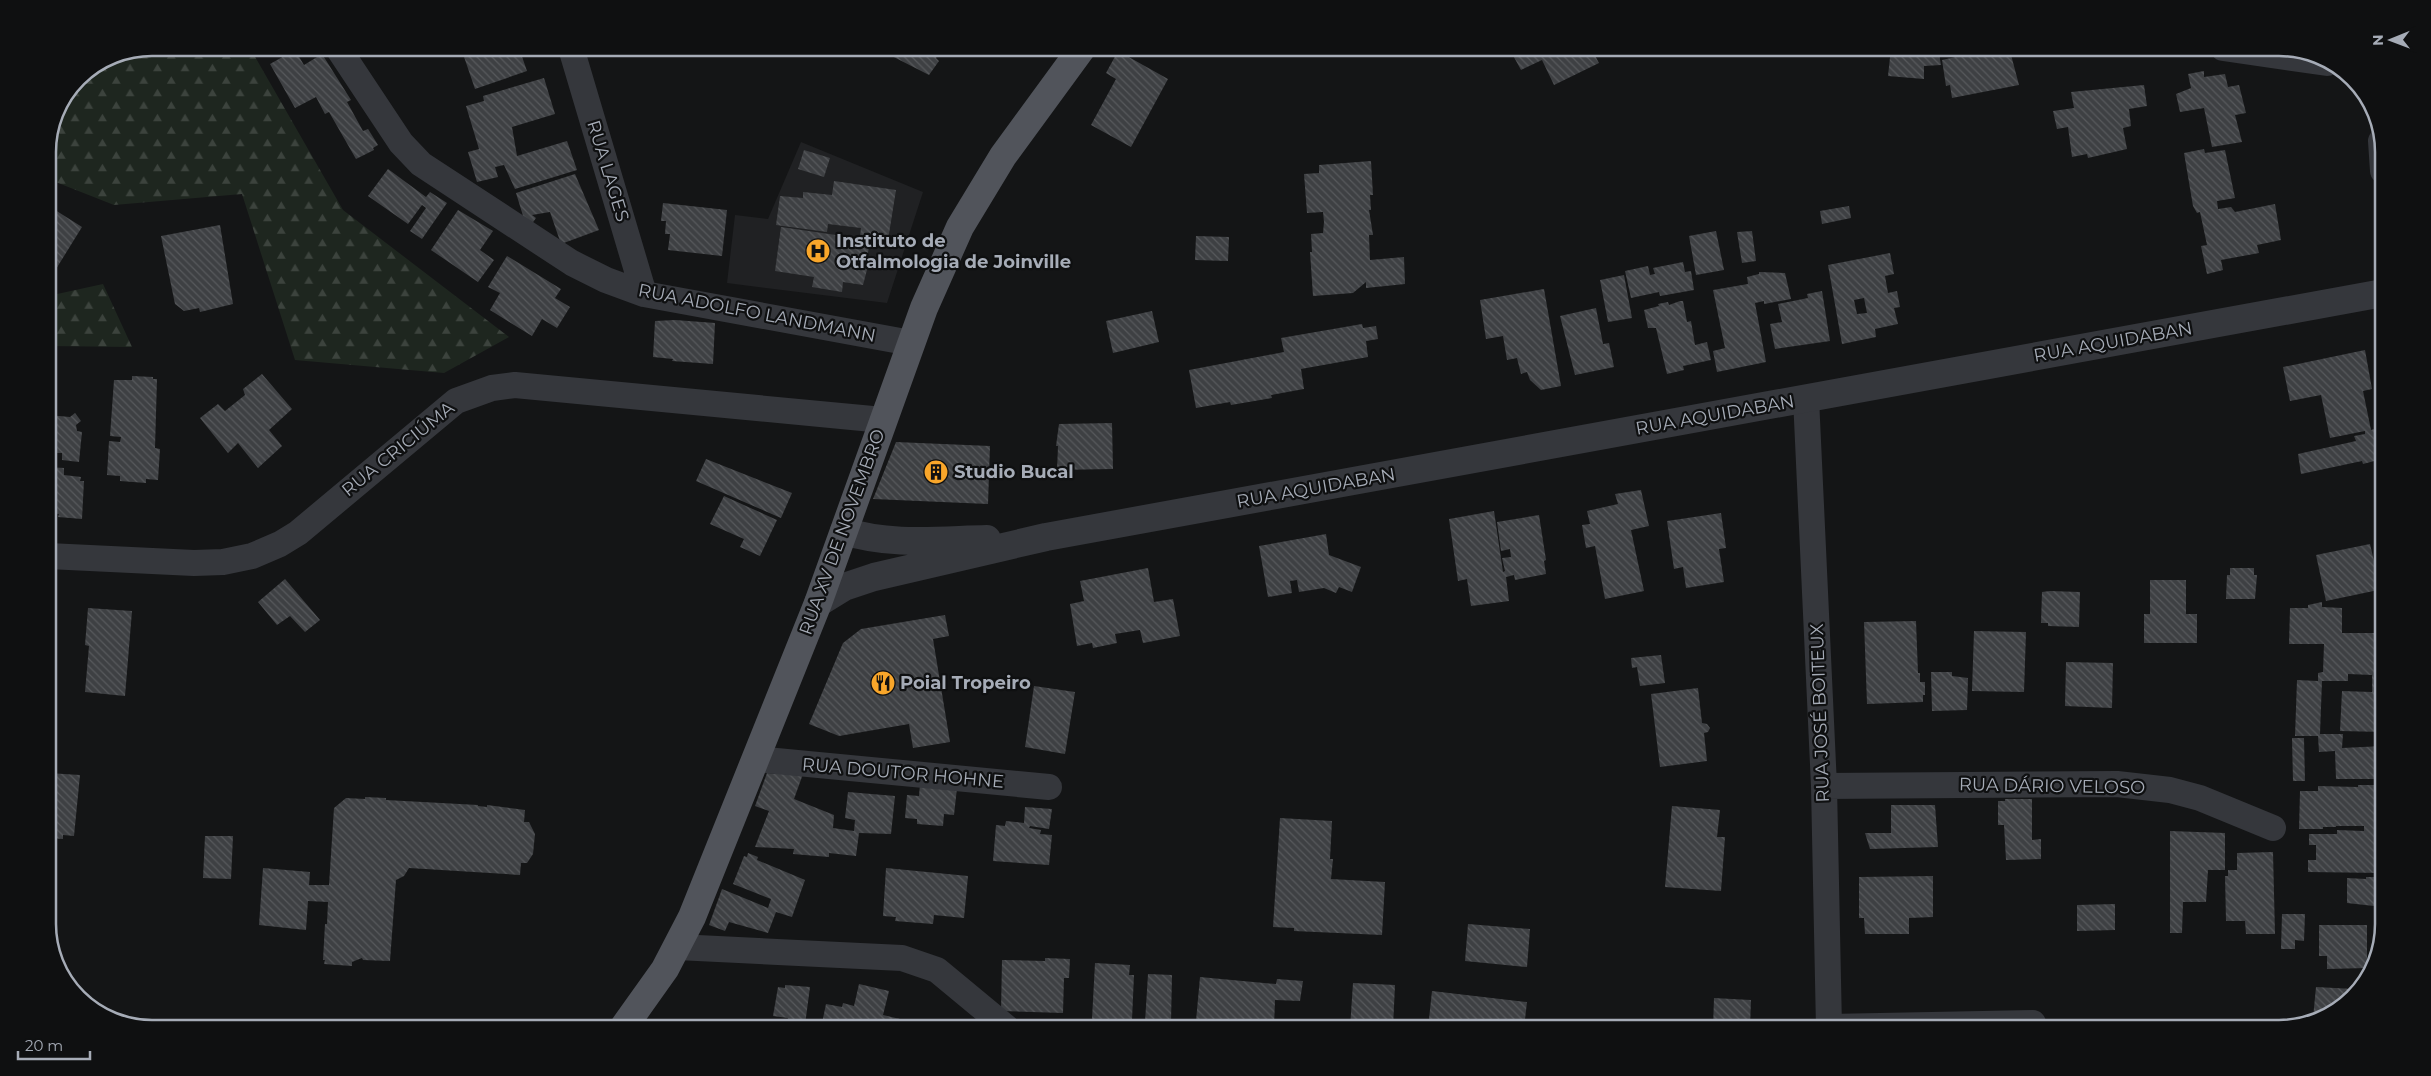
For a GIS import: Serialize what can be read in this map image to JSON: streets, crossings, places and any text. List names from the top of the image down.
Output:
{
  "streets": {
    "main road": ["RUA XV DE NOVEMBRO"],
    "street": [
      "RUA LAGES",
      "RUA ADOLFO LANDMANN",
      "RUA AQUIDABAN",
      "RUA CRICIÚMA",
      "RUA JOSÉ BOITEUX",
      "RUA DOUTOR HOHNE",
      "RUA DÁRIO VELOSO"
    ]
  },
  "crossings": [
    ["RUA LAGES", "RUA ADOLFO LANDMANN"],
    ["RUA ADOLFO LANDMANN", "RUA XV DE NOVEMBRO"],
    ["RUA AQUIDABAN", "RUA XV DE NOVEMBRO"],
    ["RUA AQUIDABAN", "RUA JOSÉ BOITEUX"],
    ["RUA CRICIÚMA", "RUA XV DE NOVEMBRO"],
    ["RUA XV DE NOVEMBRO", "RUA DOUTOR HOHNE"],
    ["RUA JOSÉ BOITEUX", "RUA DÁRIO VELOSO"]
  ],
  "places": {
    "hospital": ["Instituto de Otfalmologia de Joinville"],
    "building": ["Studio Bucal"],
    "restaurant": ["Poial Tropeiro"]
  },
  "scale_bar": "20 m",
  "north": "left"
}
